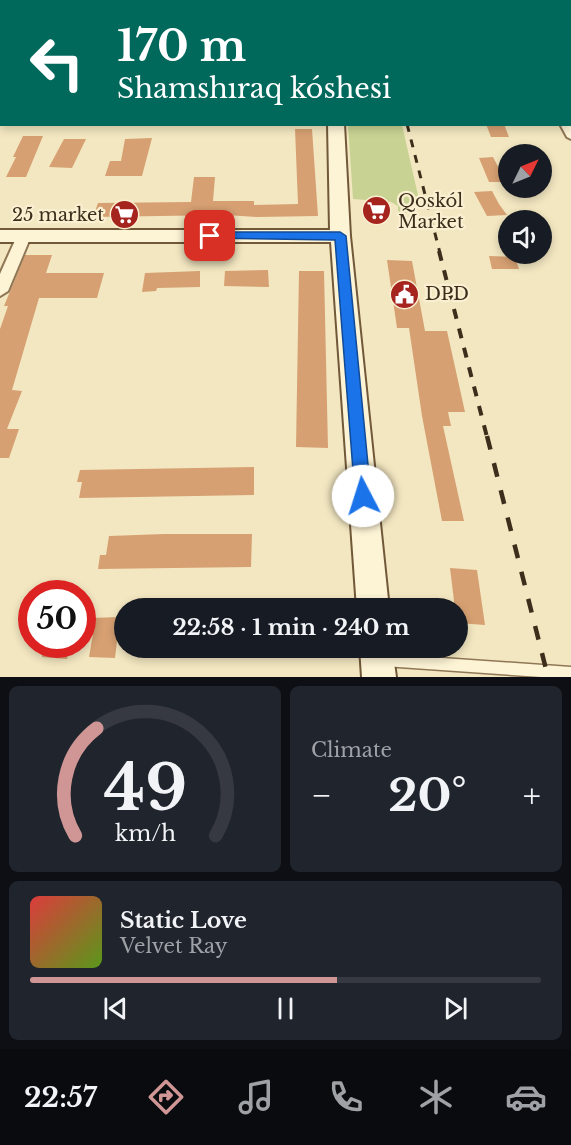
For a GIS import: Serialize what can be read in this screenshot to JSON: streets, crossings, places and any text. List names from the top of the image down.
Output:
{
  "places": {
    "supermarket": ["Qoskól Market", "25 market"],
    "public building": ["DPD"]
  },
  "north": "top right",
  "page": {
    "turn": ["170 m", "Shamshıraq kóshesi"],
    "limit": "50",
    "trip": "22:58 · 1 min · 240 m",
    "tile": "Climate",
    "heat": ["−", "20°", "+"],
    "song": ["Static Love", "Velvet Ray"],
    "tabs": "22:57",
    "gauge": ["49", "km/h"]
  }
}
